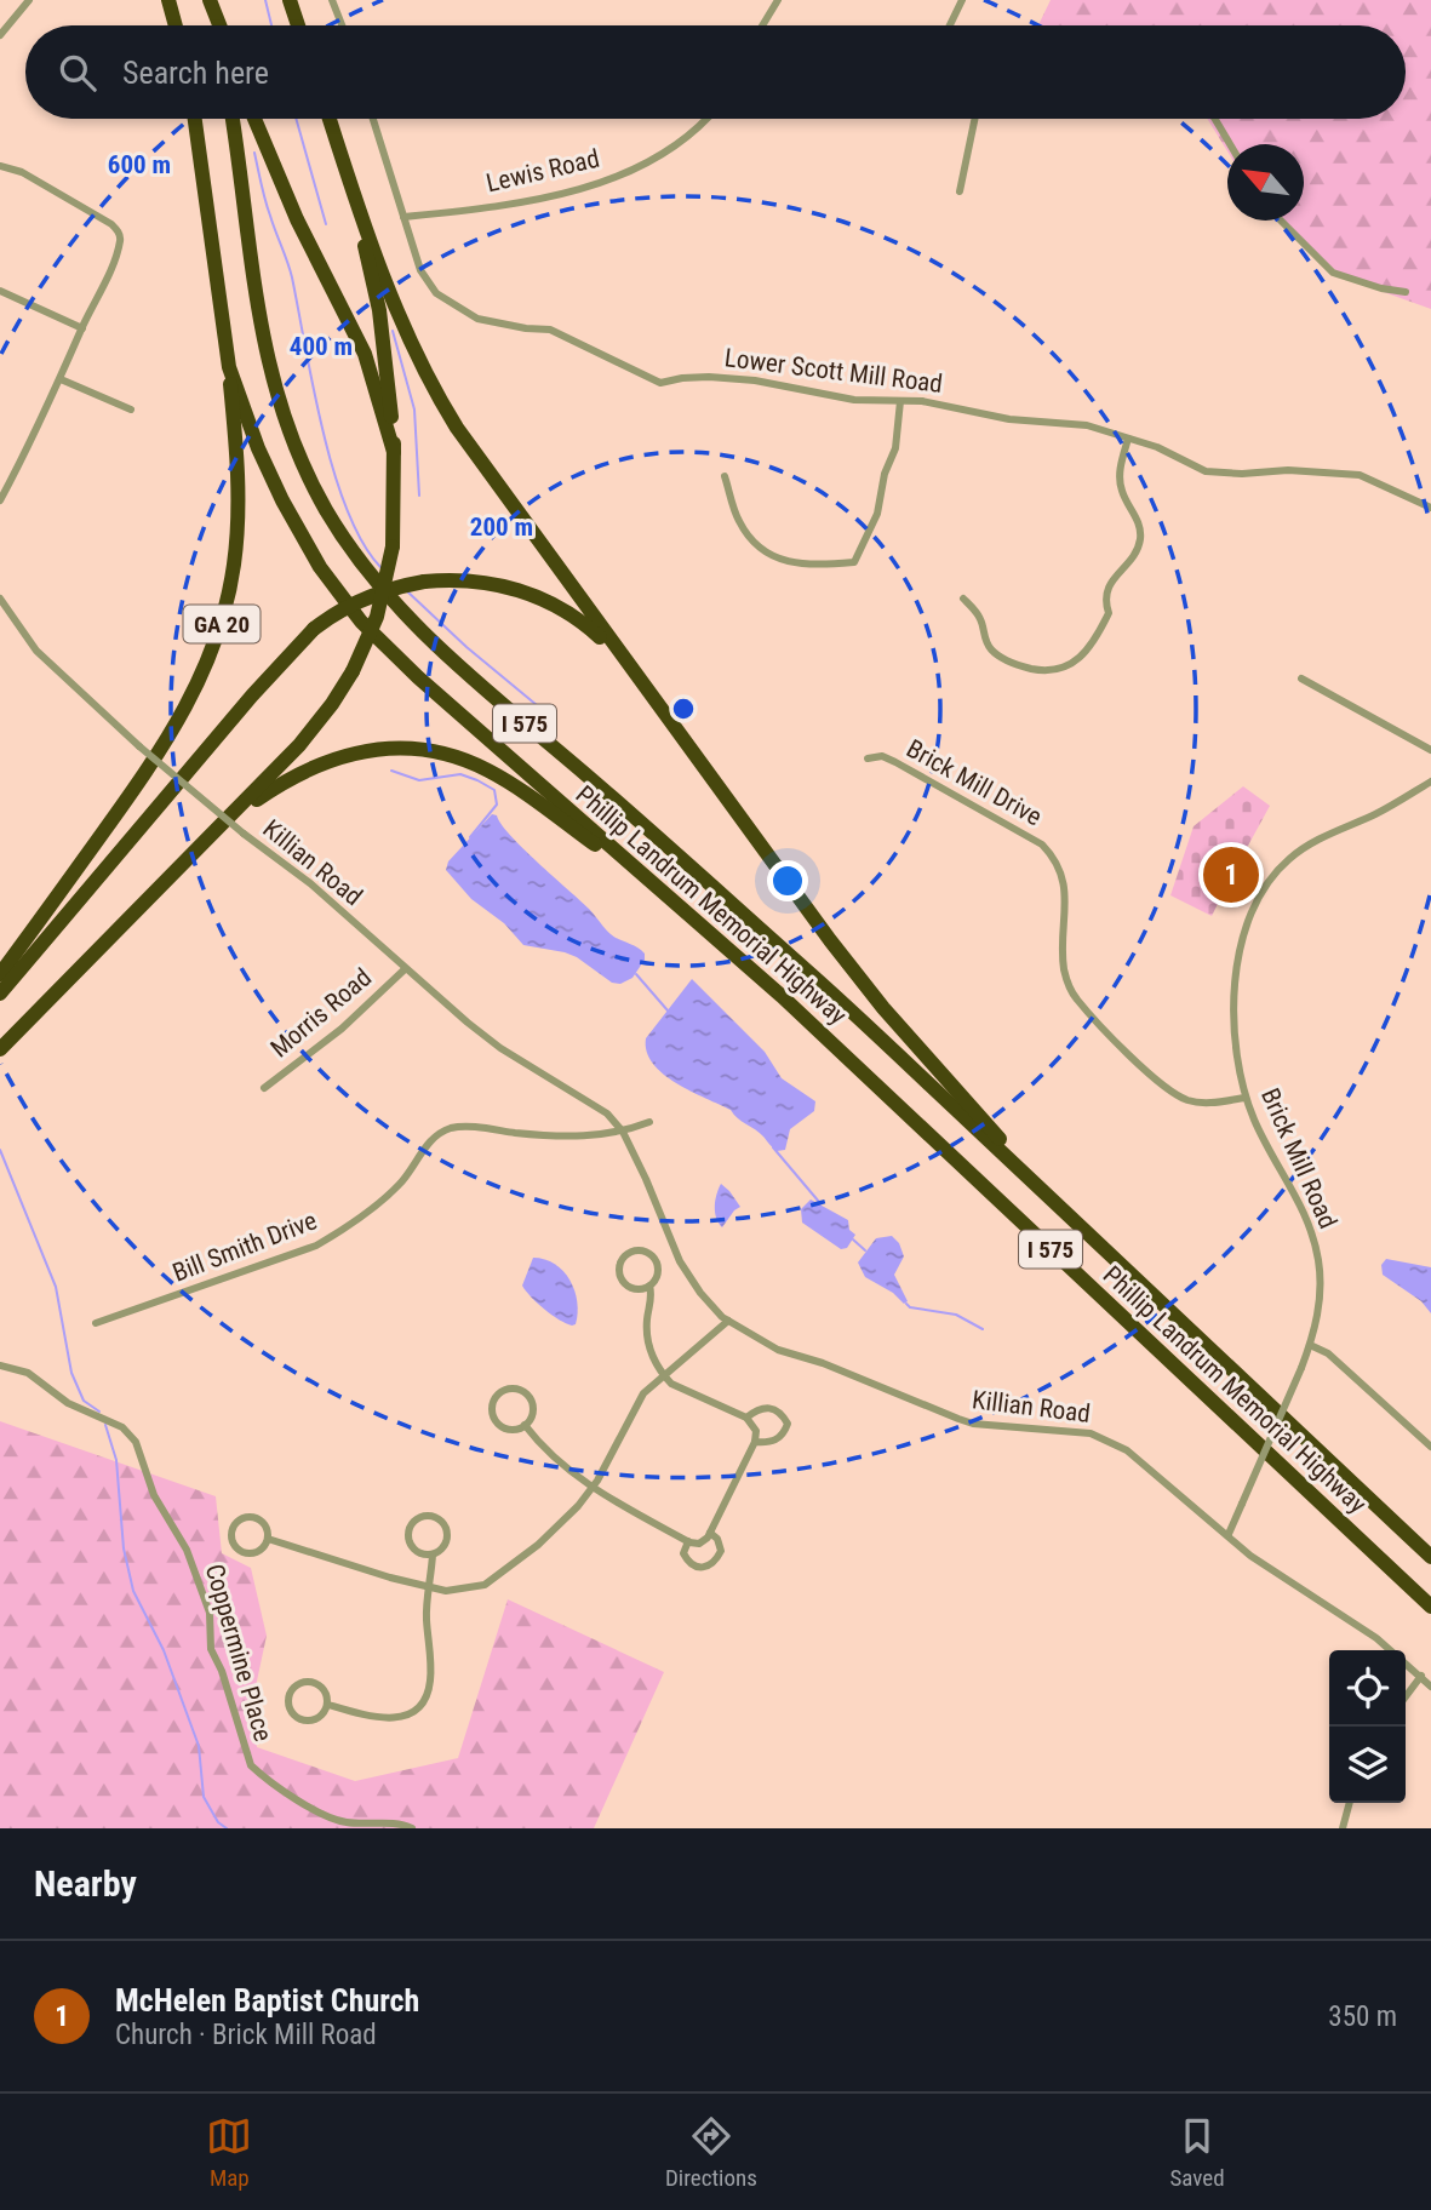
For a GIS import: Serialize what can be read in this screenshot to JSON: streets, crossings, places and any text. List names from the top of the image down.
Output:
{
  "streets": {
    "highway": ["GA 20", "I 575", "Phillip Landrum Memorial Highway"],
    "street": [
      "Lewis Road",
      "Lower Scott Mill Road",
      "Brick Mill Drive",
      "Killian Road",
      "Morris Road",
      "Brick Mill Road",
      "Bill Smith Drive",
      "Coppermine Place"
    ]
  },
  "crossings": [
    ["Lewis Road", "Lower Scott Mill Road"],
    ["GA 20", "Phillip Landrum Memorial Highway"],
    ["Brick Mill Drive", "Brick Mill Road"],
    ["Killian Road", "Morris Road"],
    ["Killian Road", "Brick Mill Road"],
    ["Killian Road", "Bill Smith Drive"]
  ],
  "north": "top left",
  "page": {
    "search": "Search here",
    "pins": "1",
    "heading": "Nearby",
    "list": [
      {
        "mark": "1",
        "name": "McHelen Baptist Church",
        "note": "Church · Brick Mill Road",
        "value": "350 m"
      }
    ],
    "nav": ["Map", "Directions", "Saved"]
  },
  "rings": ["600 m", "400 m", "200 m"]
}
